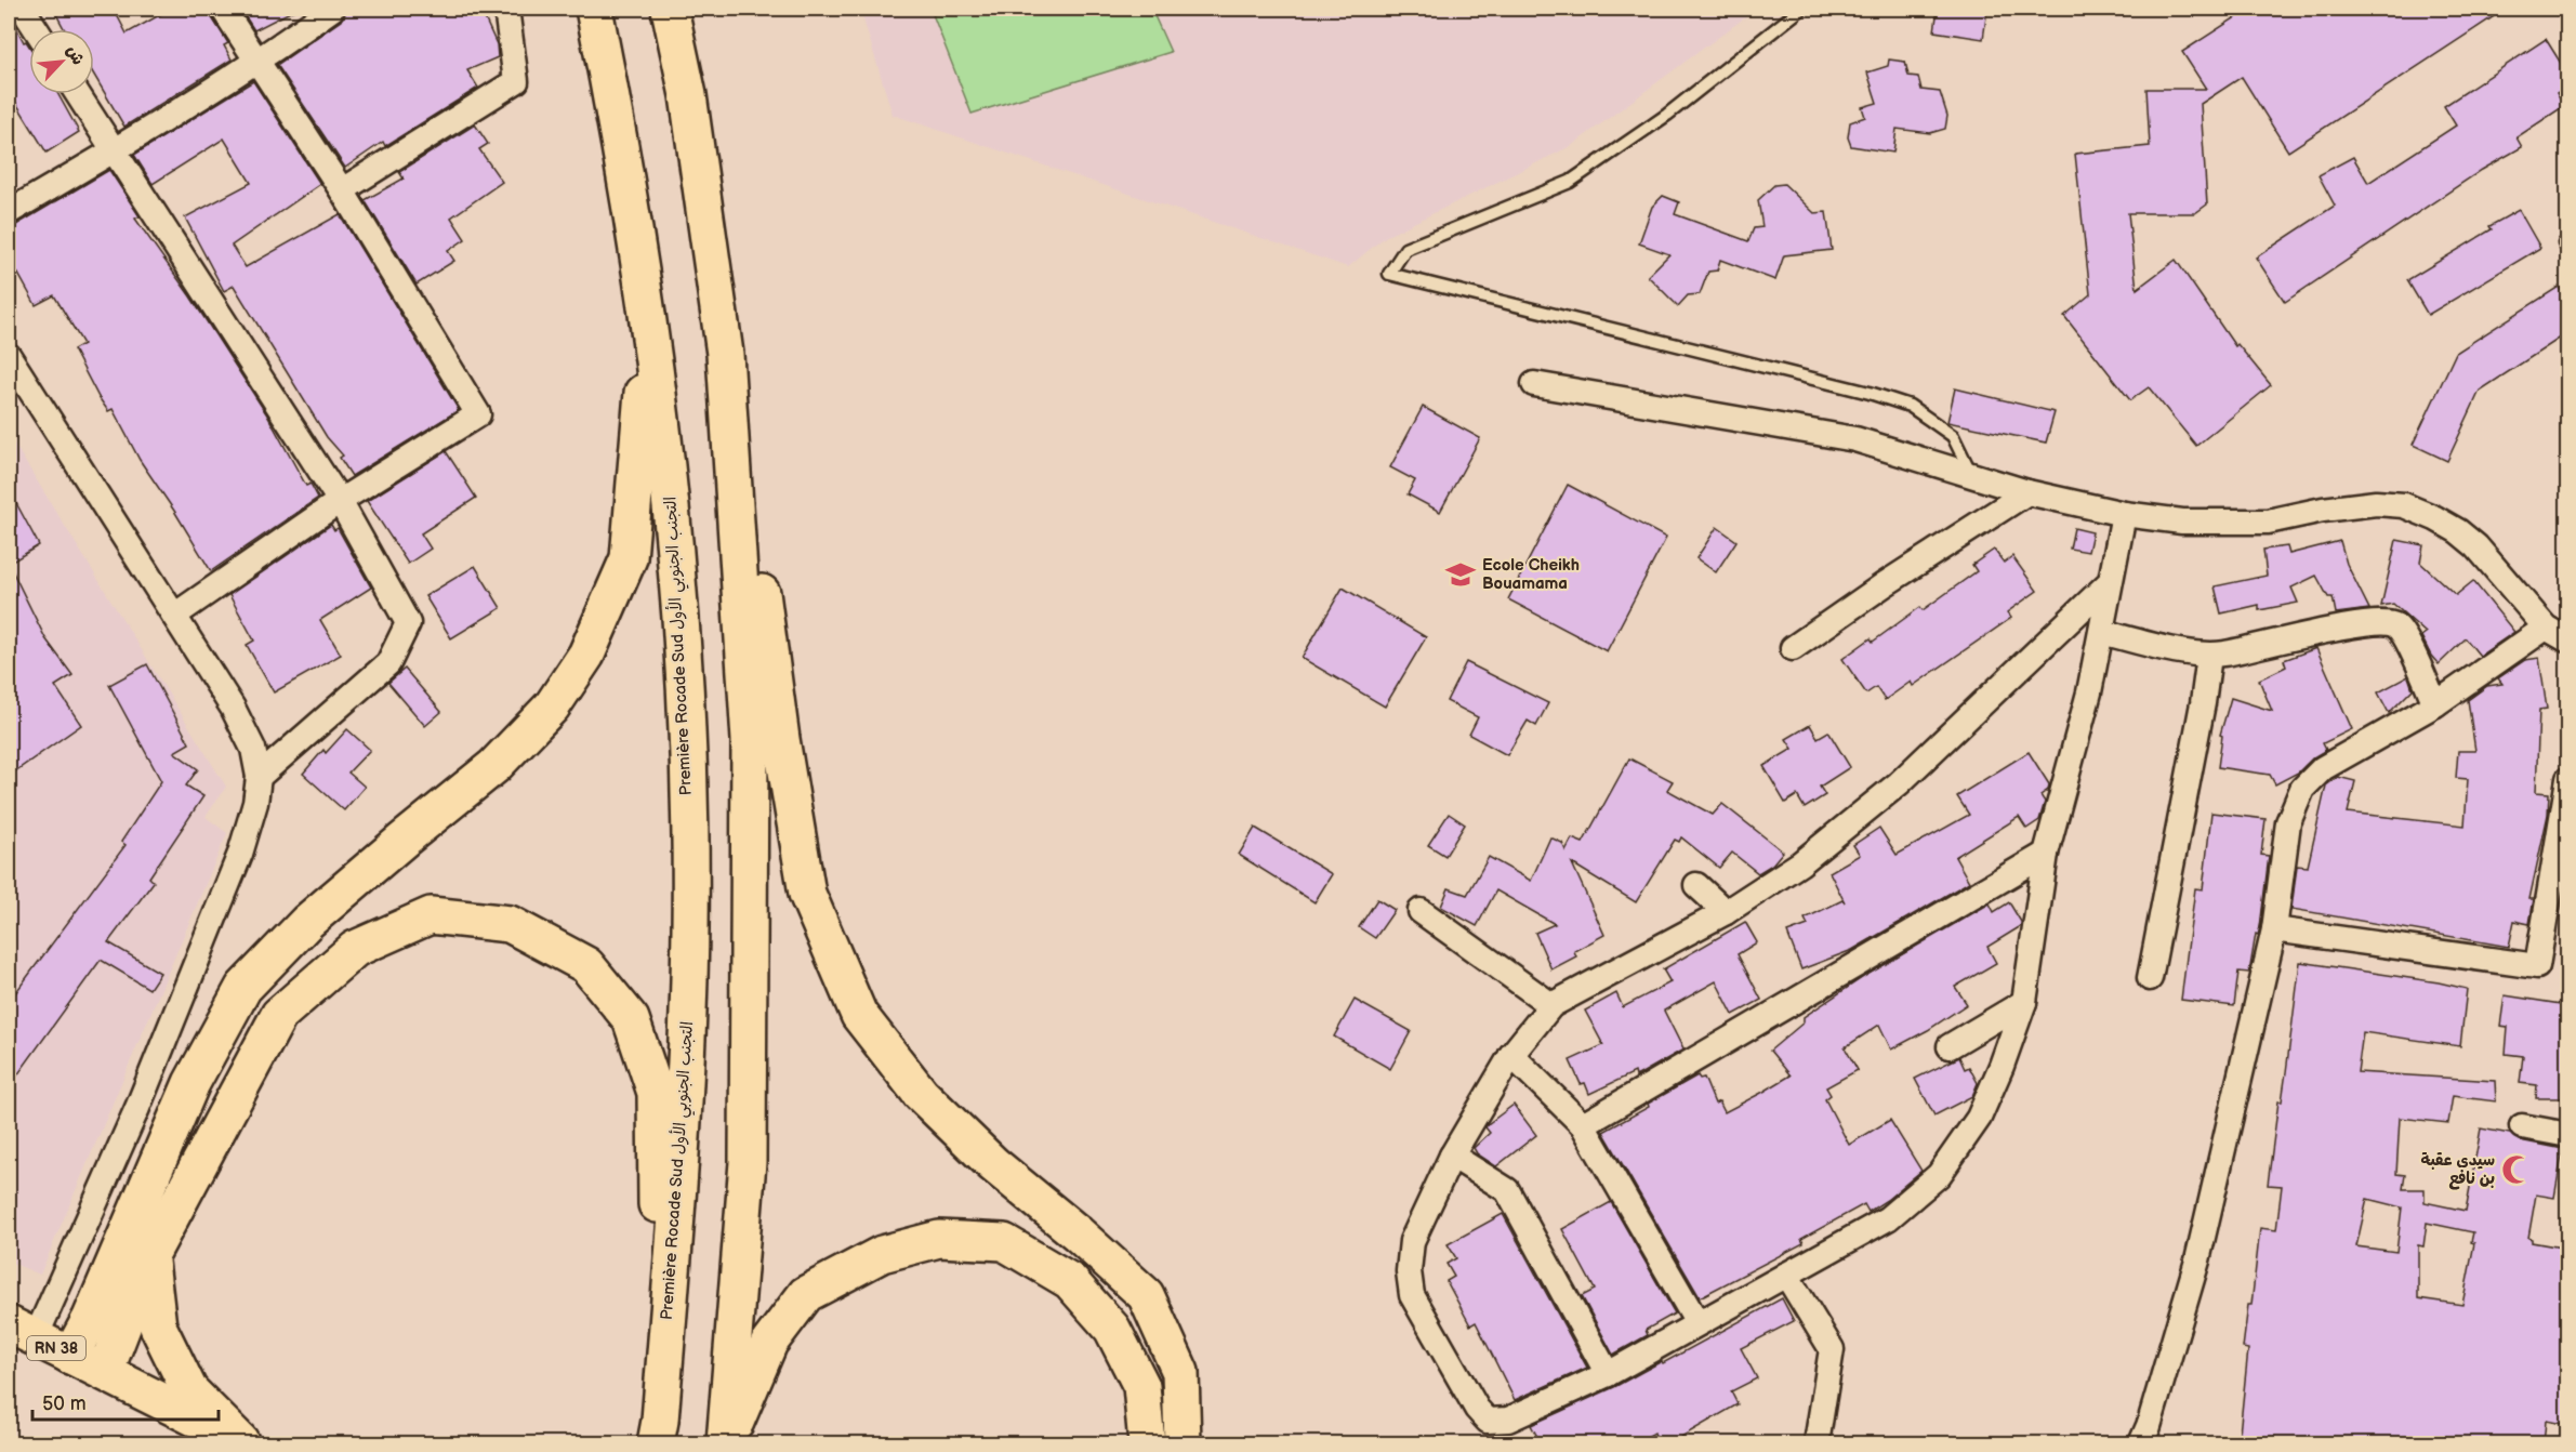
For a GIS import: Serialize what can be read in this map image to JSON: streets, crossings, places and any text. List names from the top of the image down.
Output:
{
  "streets": {
    "main road": ["Première Rocade Sud التجنب الجنوبي الأول", "RN 38"]
  },
  "places": {
    "school or university": ["Ecole Cheikh Bouamama"],
    "mosque": ["سيدي عقبة بن نافع"]
  },
  "scale_bar": "50 m",
  "north": "top right"
}
